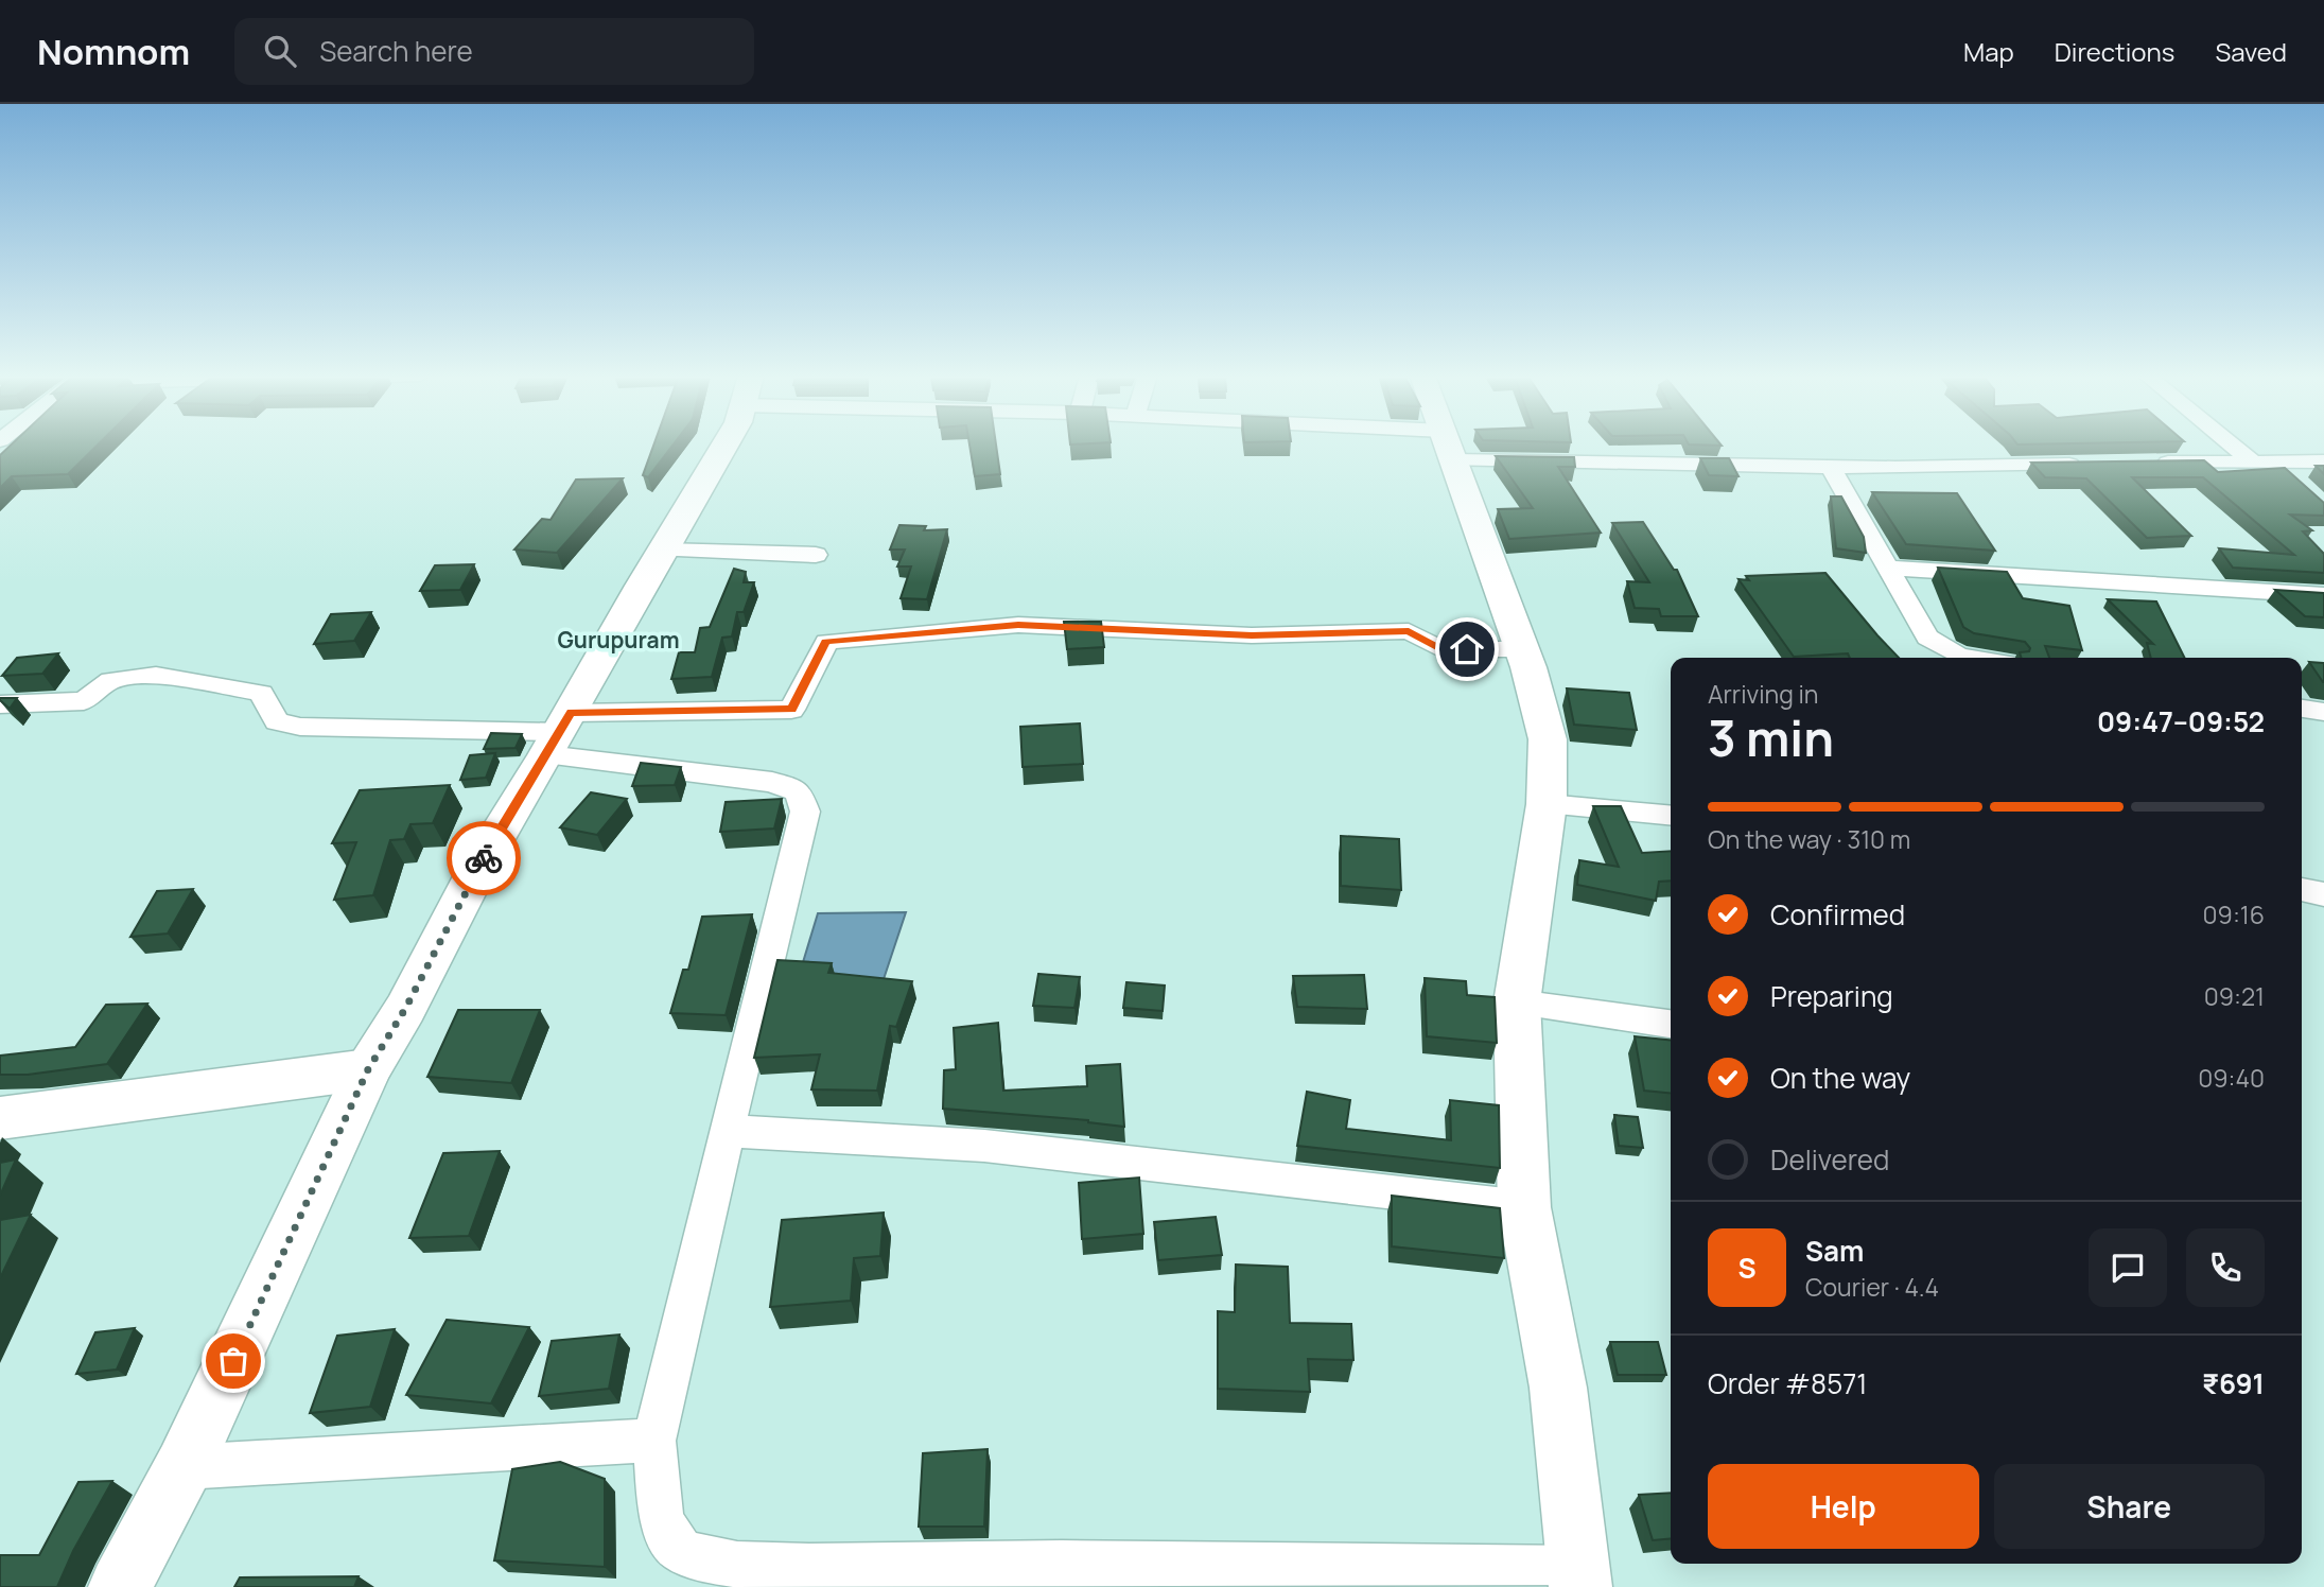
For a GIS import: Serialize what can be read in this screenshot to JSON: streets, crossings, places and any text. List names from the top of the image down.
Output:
{
  "districts": ["Gurupuram"],
  "page": {
    "header": "Nomnom",
    "search": "Search here",
    "nav": ["Map", "Directions", "Saved"],
    "heading": ["3 min", "Arriving in", "09:47–09:52"],
    "panel": [
      "Sam",
      "Courier · 4.4",
      "Order #8571",
      "₹691"
    ],
    "bar": "On the way · 310 m",
    "list": [
      ["Confirmed", "09:16"],
      ["Preparing", "09:21"],
      ["On the way", "09:40"],
      "Delivered"
    ],
    "round": "S",
    "buttons": ["Help", "Share"]
  }
}
